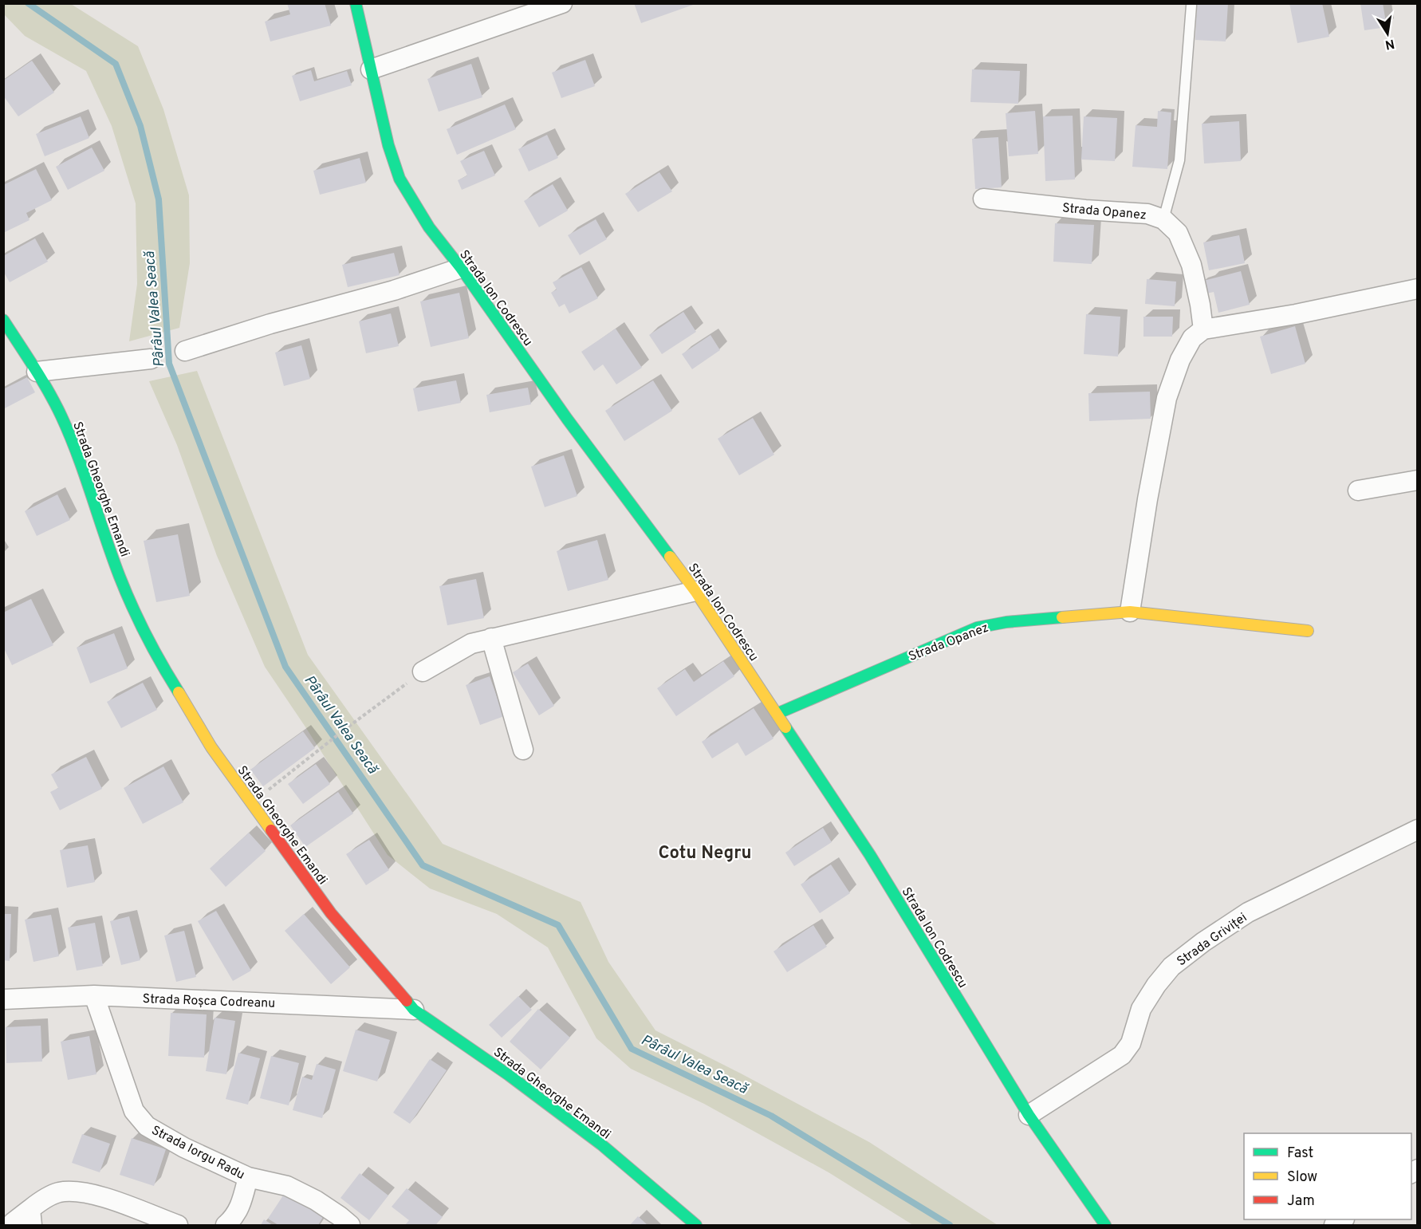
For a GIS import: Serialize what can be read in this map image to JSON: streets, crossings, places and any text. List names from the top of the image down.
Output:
{
  "streets": {
    "street": [
      "Strada Opanez",
      "Strada Ion Codrescu",
      "Strada Gheorghe Emandi",
      "Strada Griviței",
      "Strada Roșca Codreanu",
      "Strada Iorgu Radu"
    ]
  },
  "crossings": [
    ["Strada Opanez", "Strada Ion Codrescu"],
    ["Strada Ion Codrescu", "Strada Griviței"],
    ["Strada Gheorghe Emandi", "Strada Roșca Codreanu"],
    ["Strada Roșca Codreanu", "Strada Iorgu Radu"]
  ],
  "districts": ["Cotu Negru"],
  "water": ["Pârâul Valea Seacă"],
  "legend": ["Fast", "Slow", "Jam"],
  "north": "bottom"
}
